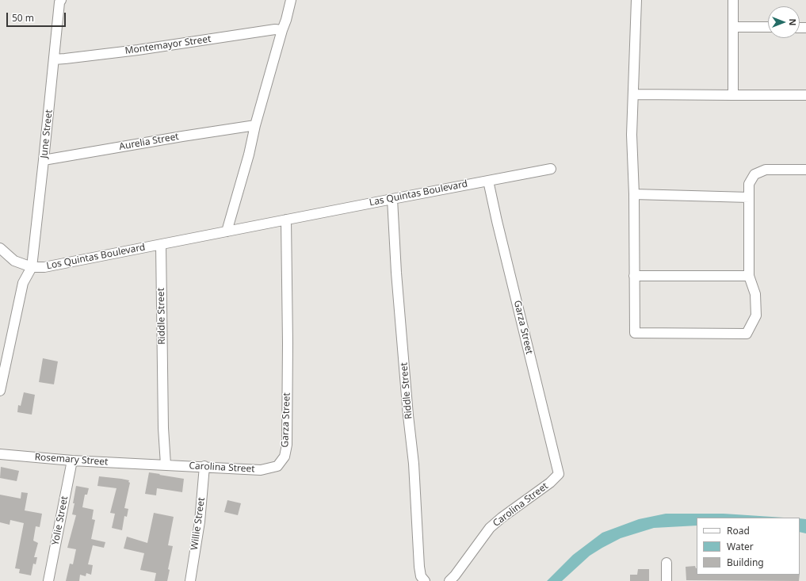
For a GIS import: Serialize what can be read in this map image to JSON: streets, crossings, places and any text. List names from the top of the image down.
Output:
{
  "streets": {
    "street": [
      "Montemayor Street",
      "June Street",
      "Aurelia Street",
      "Las Quintas Boulevard",
      "Los Quintas Boulevard",
      "Riddle Street",
      "Garza Street",
      "Rosemary Street",
      "Carolina Street",
      "Yolie Street",
      "Willie Street"
    ]
  },
  "crossings": [
    ["Montemayor Street", "June Street"],
    ["June Street", "Aurelia Street"],
    ["June Street", "Los Quintas Boulevard"],
    ["Las Quintas Boulevard", "Los Quintas Boulevard"],
    ["Las Quintas Boulevard", "Riddle Street"],
    ["Las Quintas Boulevard", "Garza Street"],
    ["Los Quintas Boulevard", "Riddle Street"],
    ["Los Quintas Boulevard", "Garza Street"],
    ["Riddle Street", "Rosemary Street"],
    ["Riddle Street", "Carolina Street"],
    ["Garza Street", "Carolina Street"],
    ["Rosemary Street", "Carolina Street"],
    ["Rosemary Street", "Yolie Street"],
    ["Carolina Street", "Willie Street"]
  ],
  "legend": ["Road", "Water", "Building"],
  "scale_bar": "50 m",
  "north": "right"
}
